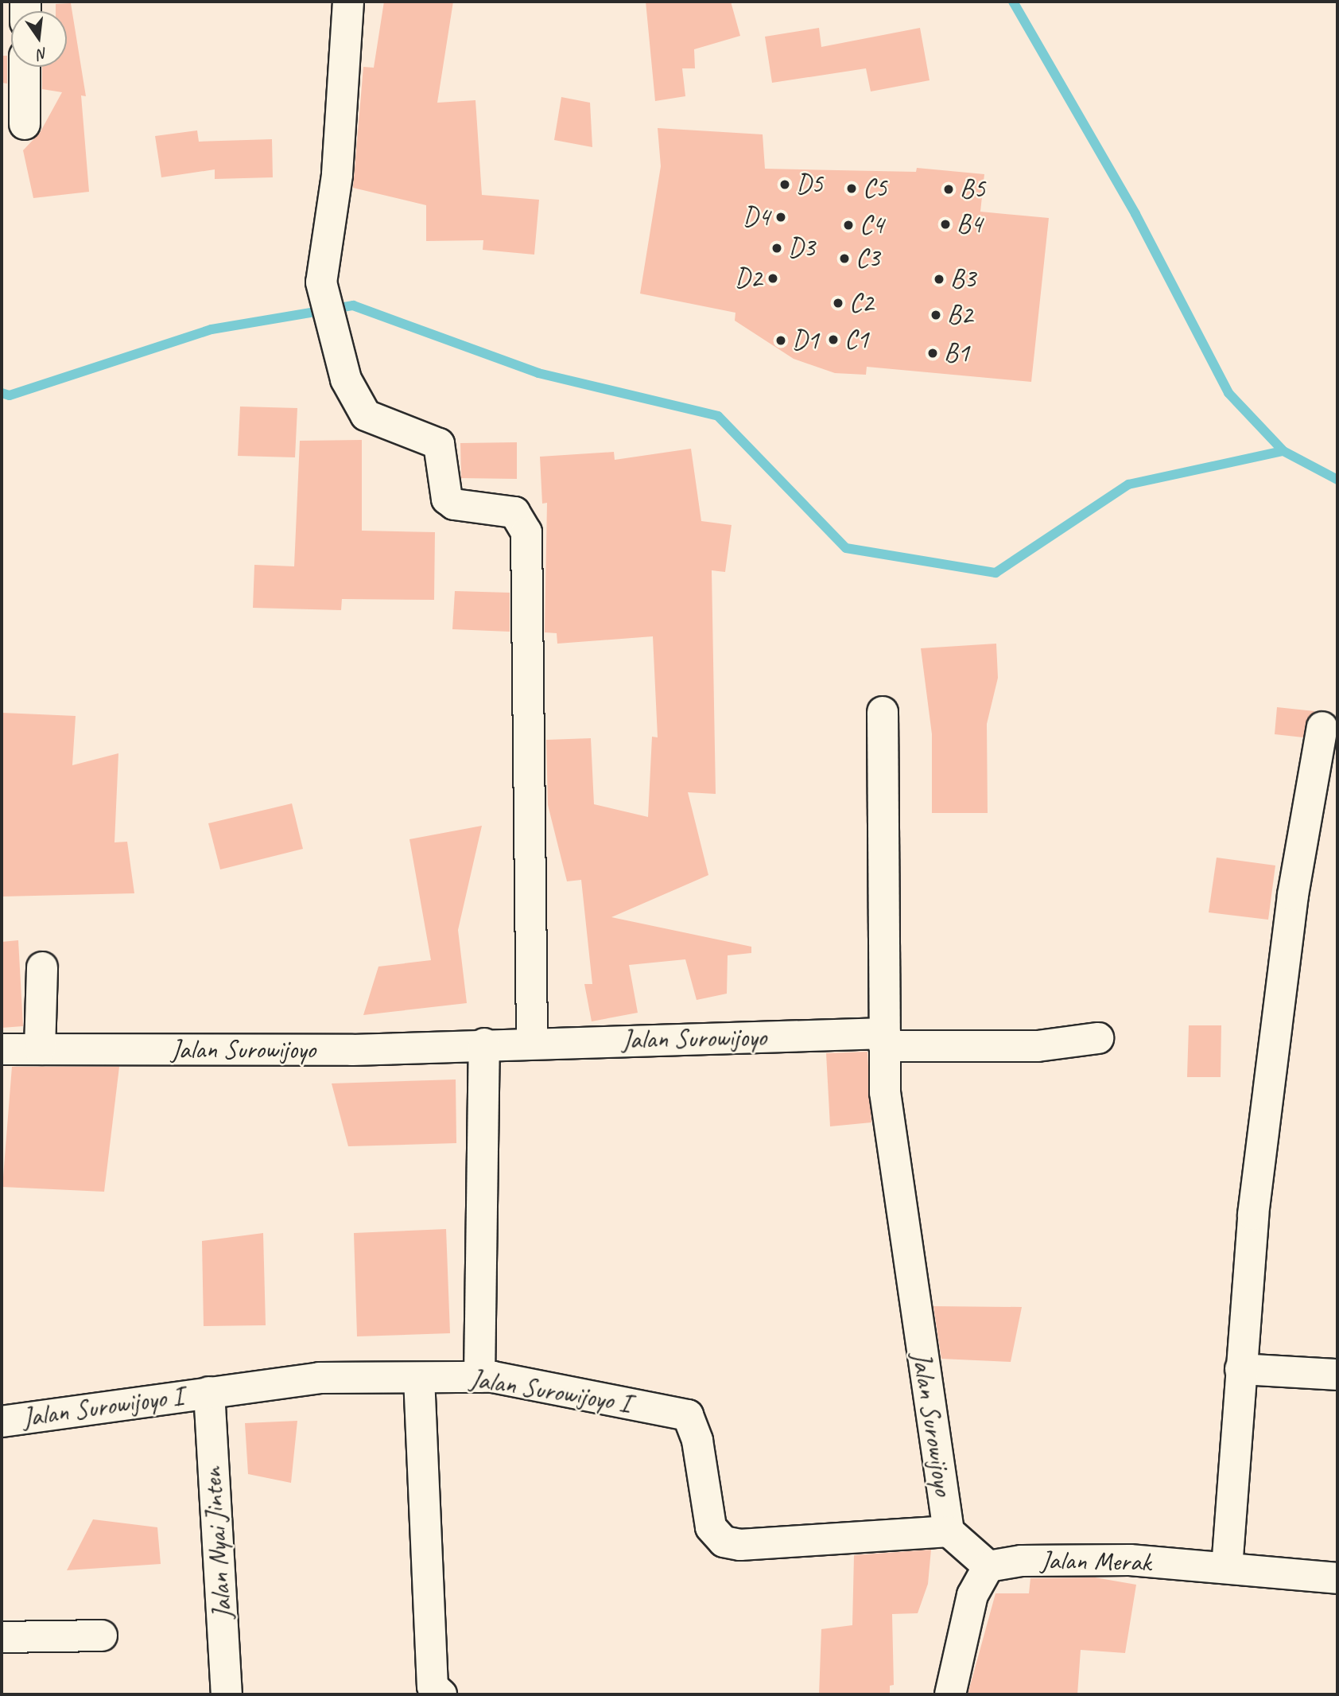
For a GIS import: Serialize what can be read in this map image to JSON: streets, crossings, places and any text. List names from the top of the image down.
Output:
{
  "streets": {
    "street": [
      "Jalan Surowijoyo",
      "Jalan Surowijoyo I",
      "Jalan Nyai Jinten",
      "Jalan Merak"
    ]
  },
  "crossings": [
    ["Jalan Surowijoyo", "Jalan Surowijoyo I"],
    ["Jalan Surowijoyo I", "Jalan Nyai Jinten"]
  ],
  "places": [
    "D5",
    "C5",
    "B5",
    "D4",
    "B4",
    "C4",
    "D3",
    "C3",
    "D2",
    "B3",
    "C2",
    "B2",
    "C1",
    "D1",
    "B1"
  ],
  "north": "bottom"
}
